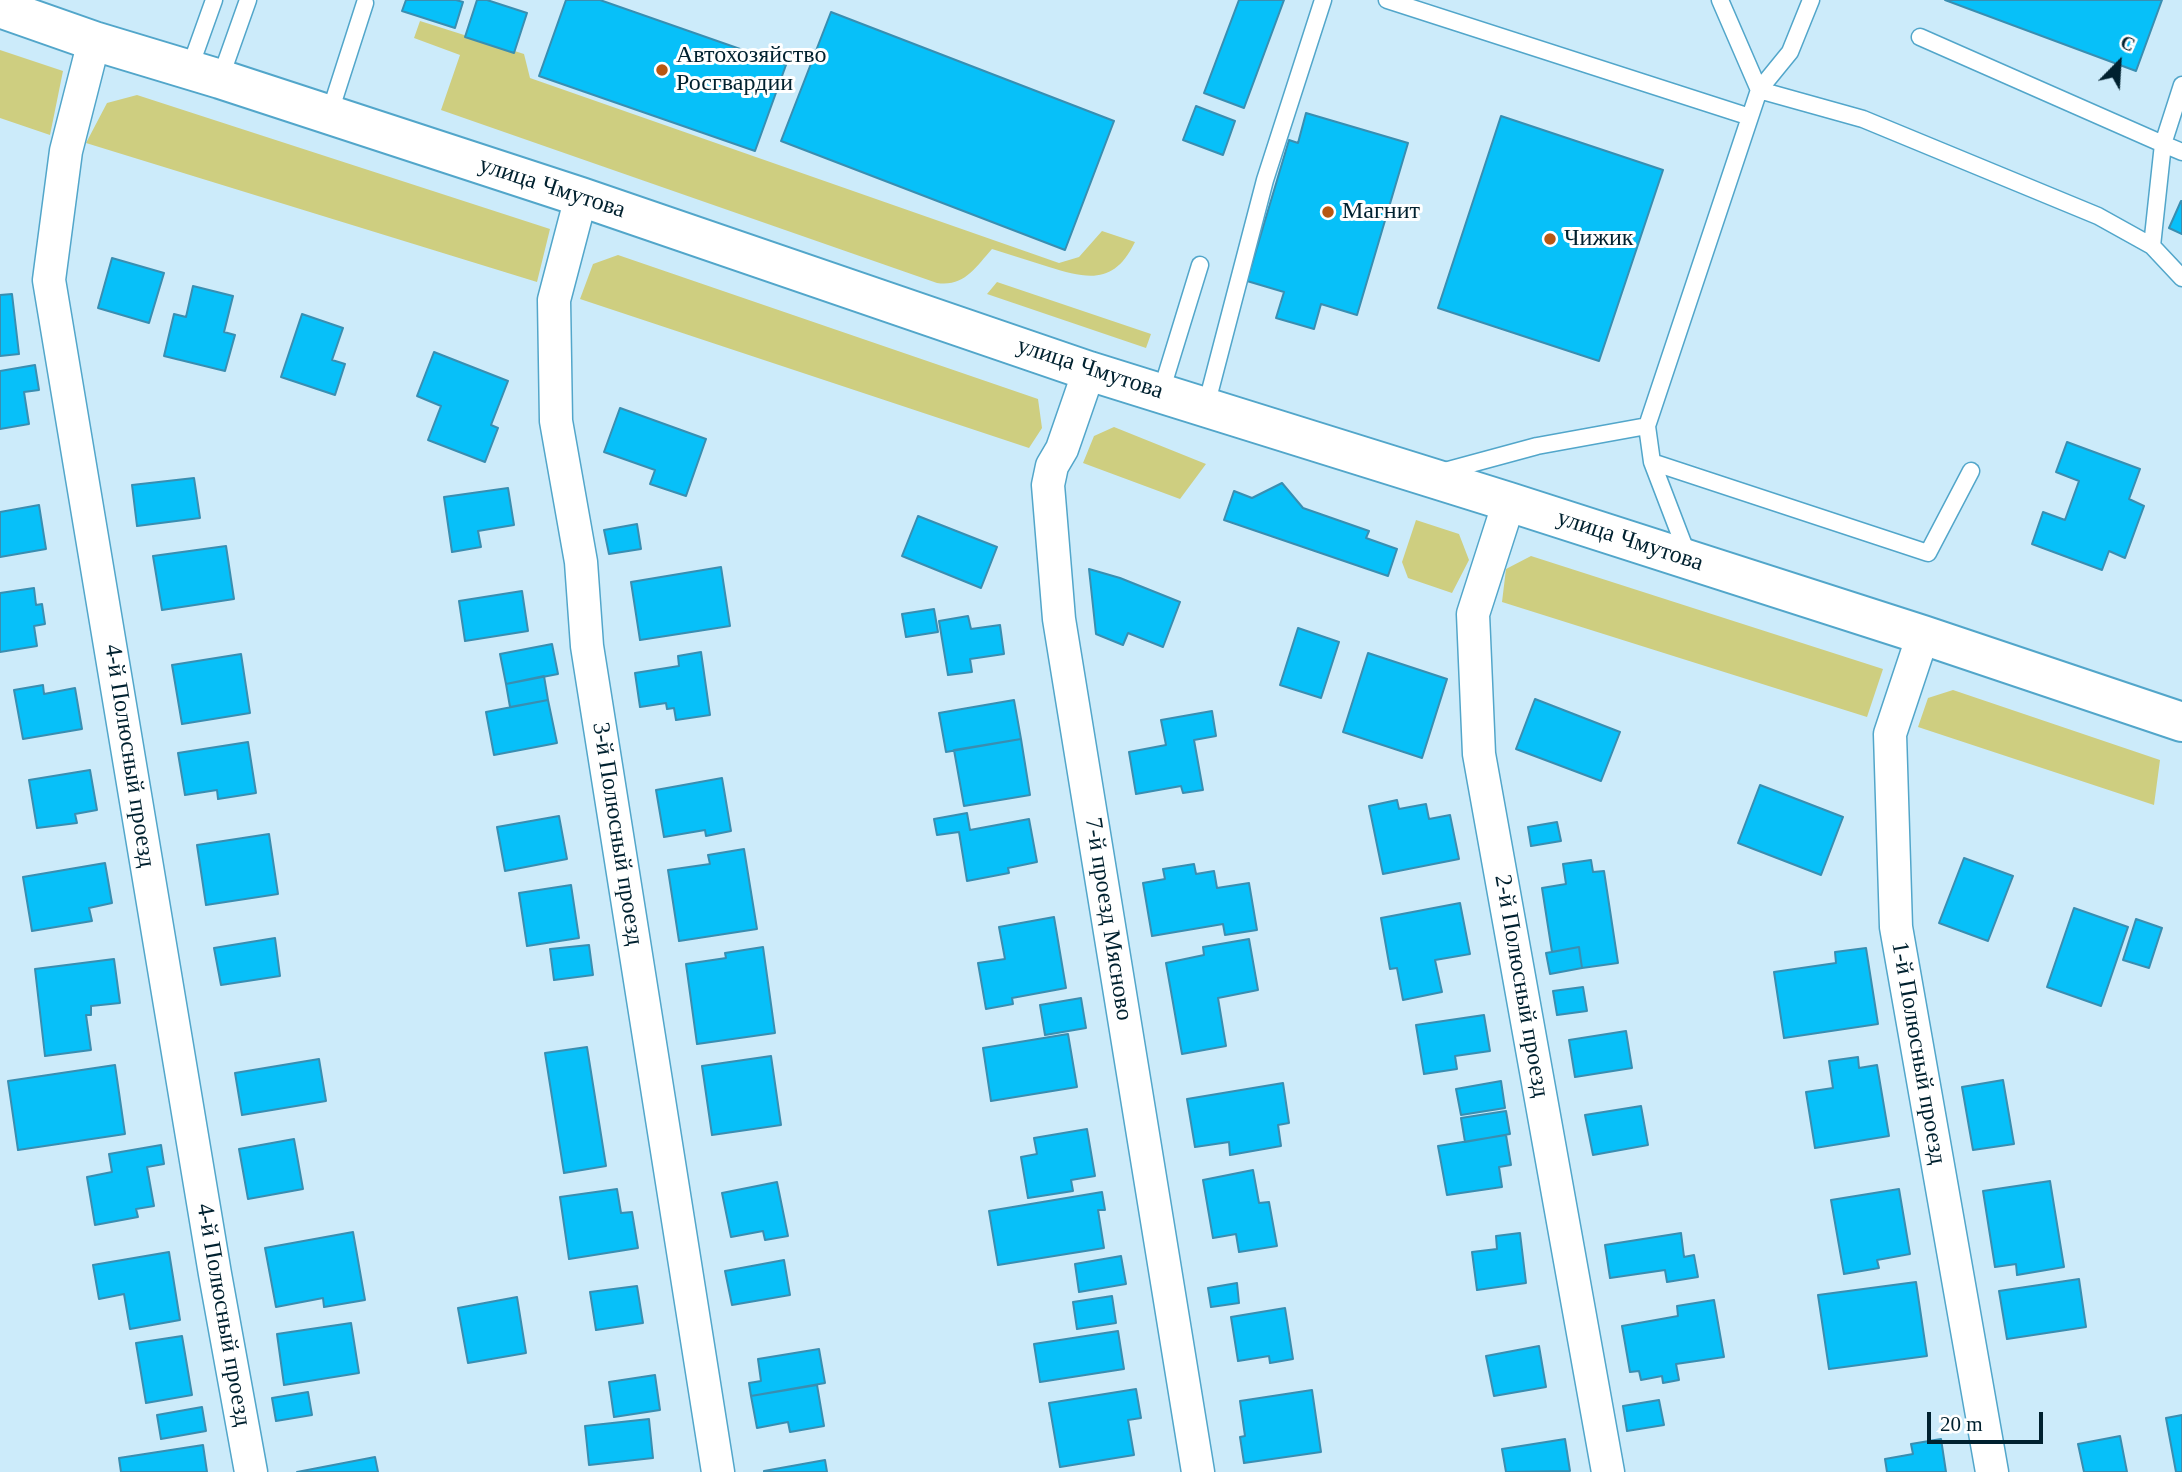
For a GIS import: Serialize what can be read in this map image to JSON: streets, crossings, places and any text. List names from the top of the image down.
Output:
{
  "streets": {
    "main road": ["улица Чмутова"],
    "street": [
      "4-й Полюсный проезд",
      "3-й Полюсный проезд",
      "7-й проезд Мясново",
      "2-й Полюсный проезд",
      "1-й Полюсный проезд"
    ]
  },
  "crossings": [
    ["улица Чмутова", "4-й Полюсный проезд"],
    ["улица Чмутова", "3-й Полюсный проезд"],
    ["улица Чмутова", "7-й проезд Мясново"],
    ["улица Чмутова", "2-й Полюсный проезд"],
    ["улица Чмутова", "1-й Полюсный проезд"]
  ],
  "places": ["Автохозяйство Росгвардии", "Магнит", "Чижик"],
  "scale_bar": "20 m",
  "north": "top right"
}
